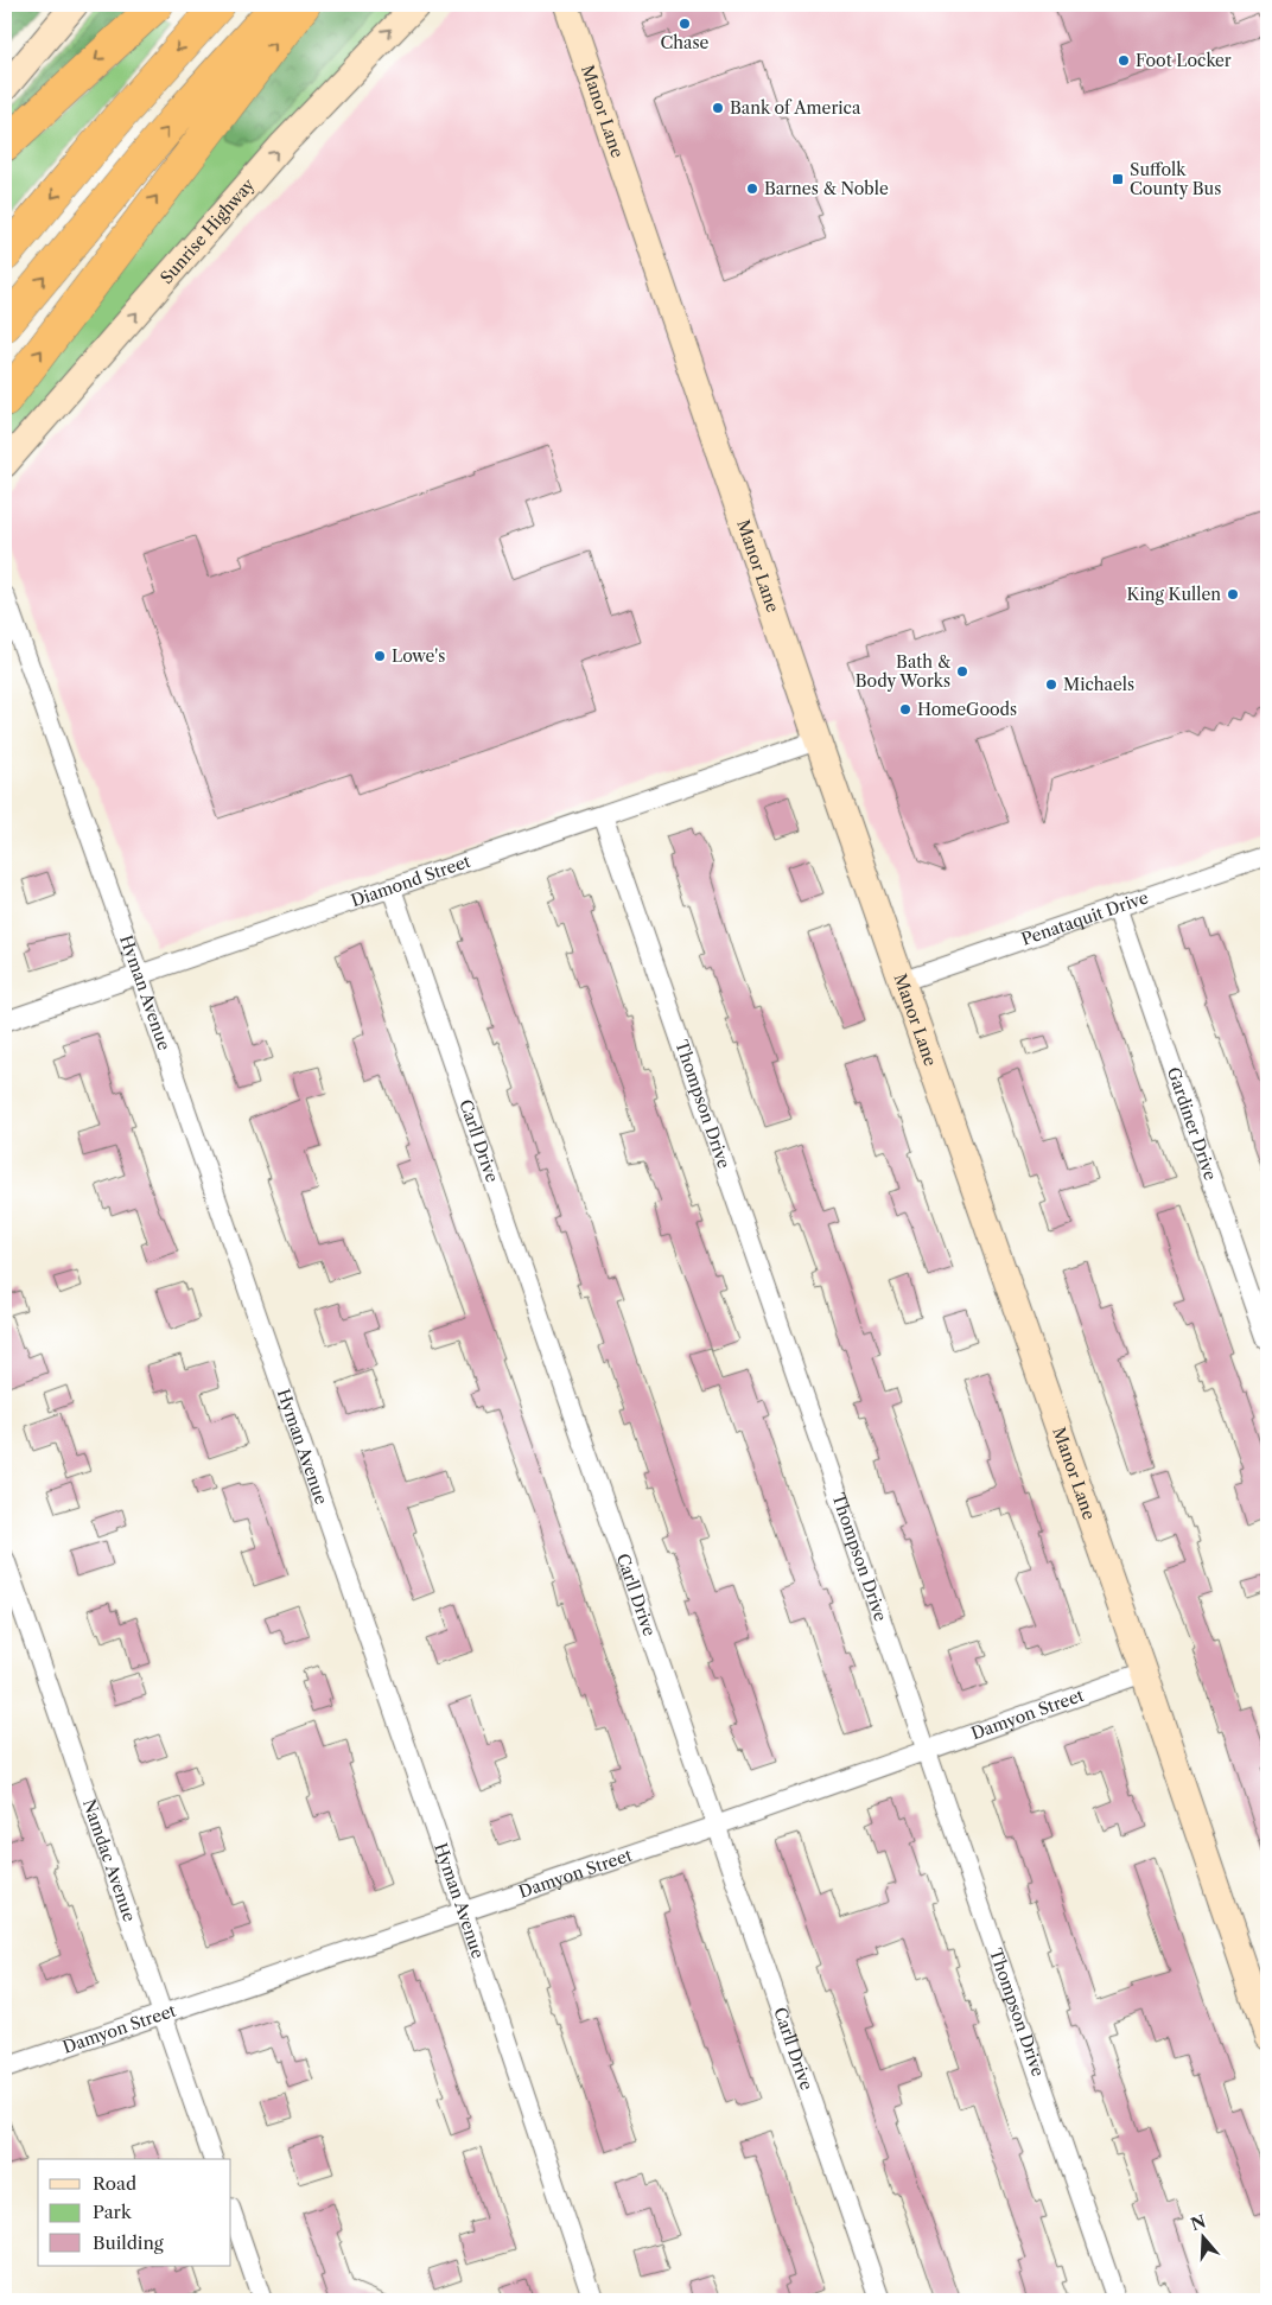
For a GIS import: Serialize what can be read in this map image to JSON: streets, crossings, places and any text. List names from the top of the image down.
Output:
{
  "streets": {
    "street": [
      "Manor Lane",
      "Sunrise Highway",
      "Diamond Street",
      "Penataquit Drive",
      "Hyman Avenue",
      "Thompson Drive",
      "Gardiner Drive",
      "Carll Drive",
      "Damyon Street",
      "Namdac Avenue"
    ]
  },
  "crossings": [
    ["Manor Lane", "Diamond Street"],
    ["Manor Lane", "Penataquit Drive"],
    ["Manor Lane", "Damyon Street"],
    ["Diamond Street", "Hyman Avenue"],
    ["Diamond Street", "Thompson Drive"],
    ["Diamond Street", "Carll Drive"],
    ["Penataquit Drive", "Gardiner Drive"],
    ["Hyman Avenue", "Damyon Street"],
    ["Thompson Drive", "Damyon Street"],
    ["Carll Drive", "Damyon Street"],
    ["Damyon Street", "Namdac Avenue"]
  ],
  "one_way": ["Sunrise Highway"],
  "places": {
    "other": [
      "Chase",
      "Foot Locker",
      "Bank of America",
      "Barnes & Noble",
      "King Kullen",
      "Lowe's",
      "Bath & Body Works",
      "Michaels",
      "HomeGoods"
    ],
    "transit": ["Suffolk County Bus"]
  },
  "legend": ["Road", "Park", "Building"],
  "north": "top"
}
